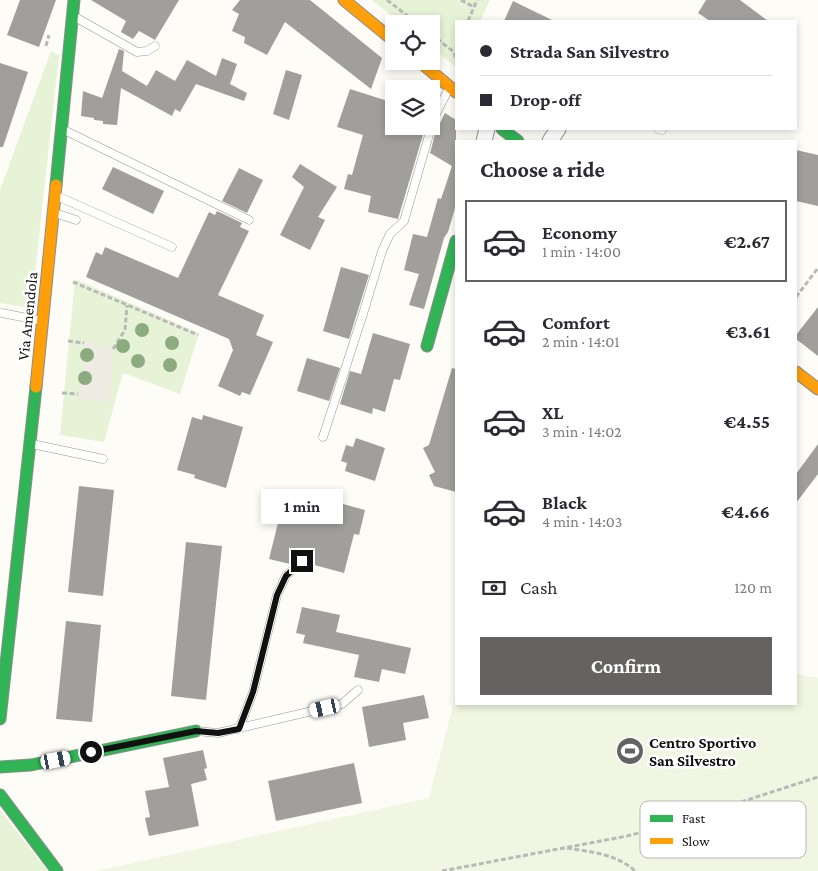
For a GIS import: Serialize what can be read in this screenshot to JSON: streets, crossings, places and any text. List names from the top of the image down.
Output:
{
  "streets": {
    "street": ["Via Amendola"]
  },
  "places": {
    "sports": ["Centro Sportivo San Silvestro"]
  },
  "legend": ["Fast", "Slow"],
  "page": {
    "banner": ["Strada San Silvestro", "Drop-off"],
    "heading": "Choose a ride",
    "list": [
      {
        "name": "Economy",
        "note": "1 min · 14:00",
        "value": "€2.67"
      },
      {
        "name": "Comfort",
        "note": "2 min · 14:01",
        "value": "€3.61"
      },
      {
        "name": "XL",
        "note": "3 min · 14:02",
        "value": "€4.55"
      },
      {
        "name": "Black",
        "note": "4 min · 14:03",
        "value": "€4.66"
      }
    ],
    "bubble": "1 min",
    "pay": ["Cash", "120 m"],
    "buttons": "Confirm"
  }
}
